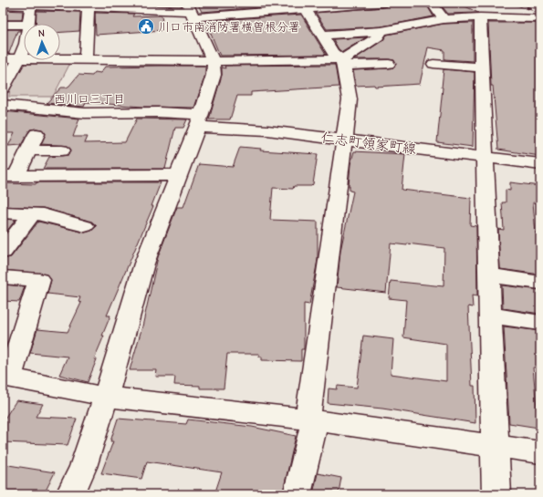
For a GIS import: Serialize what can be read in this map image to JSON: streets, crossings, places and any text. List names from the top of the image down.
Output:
{
  "streets": {
    "street": ["仁志町領家町線"]
  },
  "districts": ["西川口三丁目"],
  "places": {
    "public building": ["川口市南消防署横曽根分署"]
  },
  "north": "top"
}
